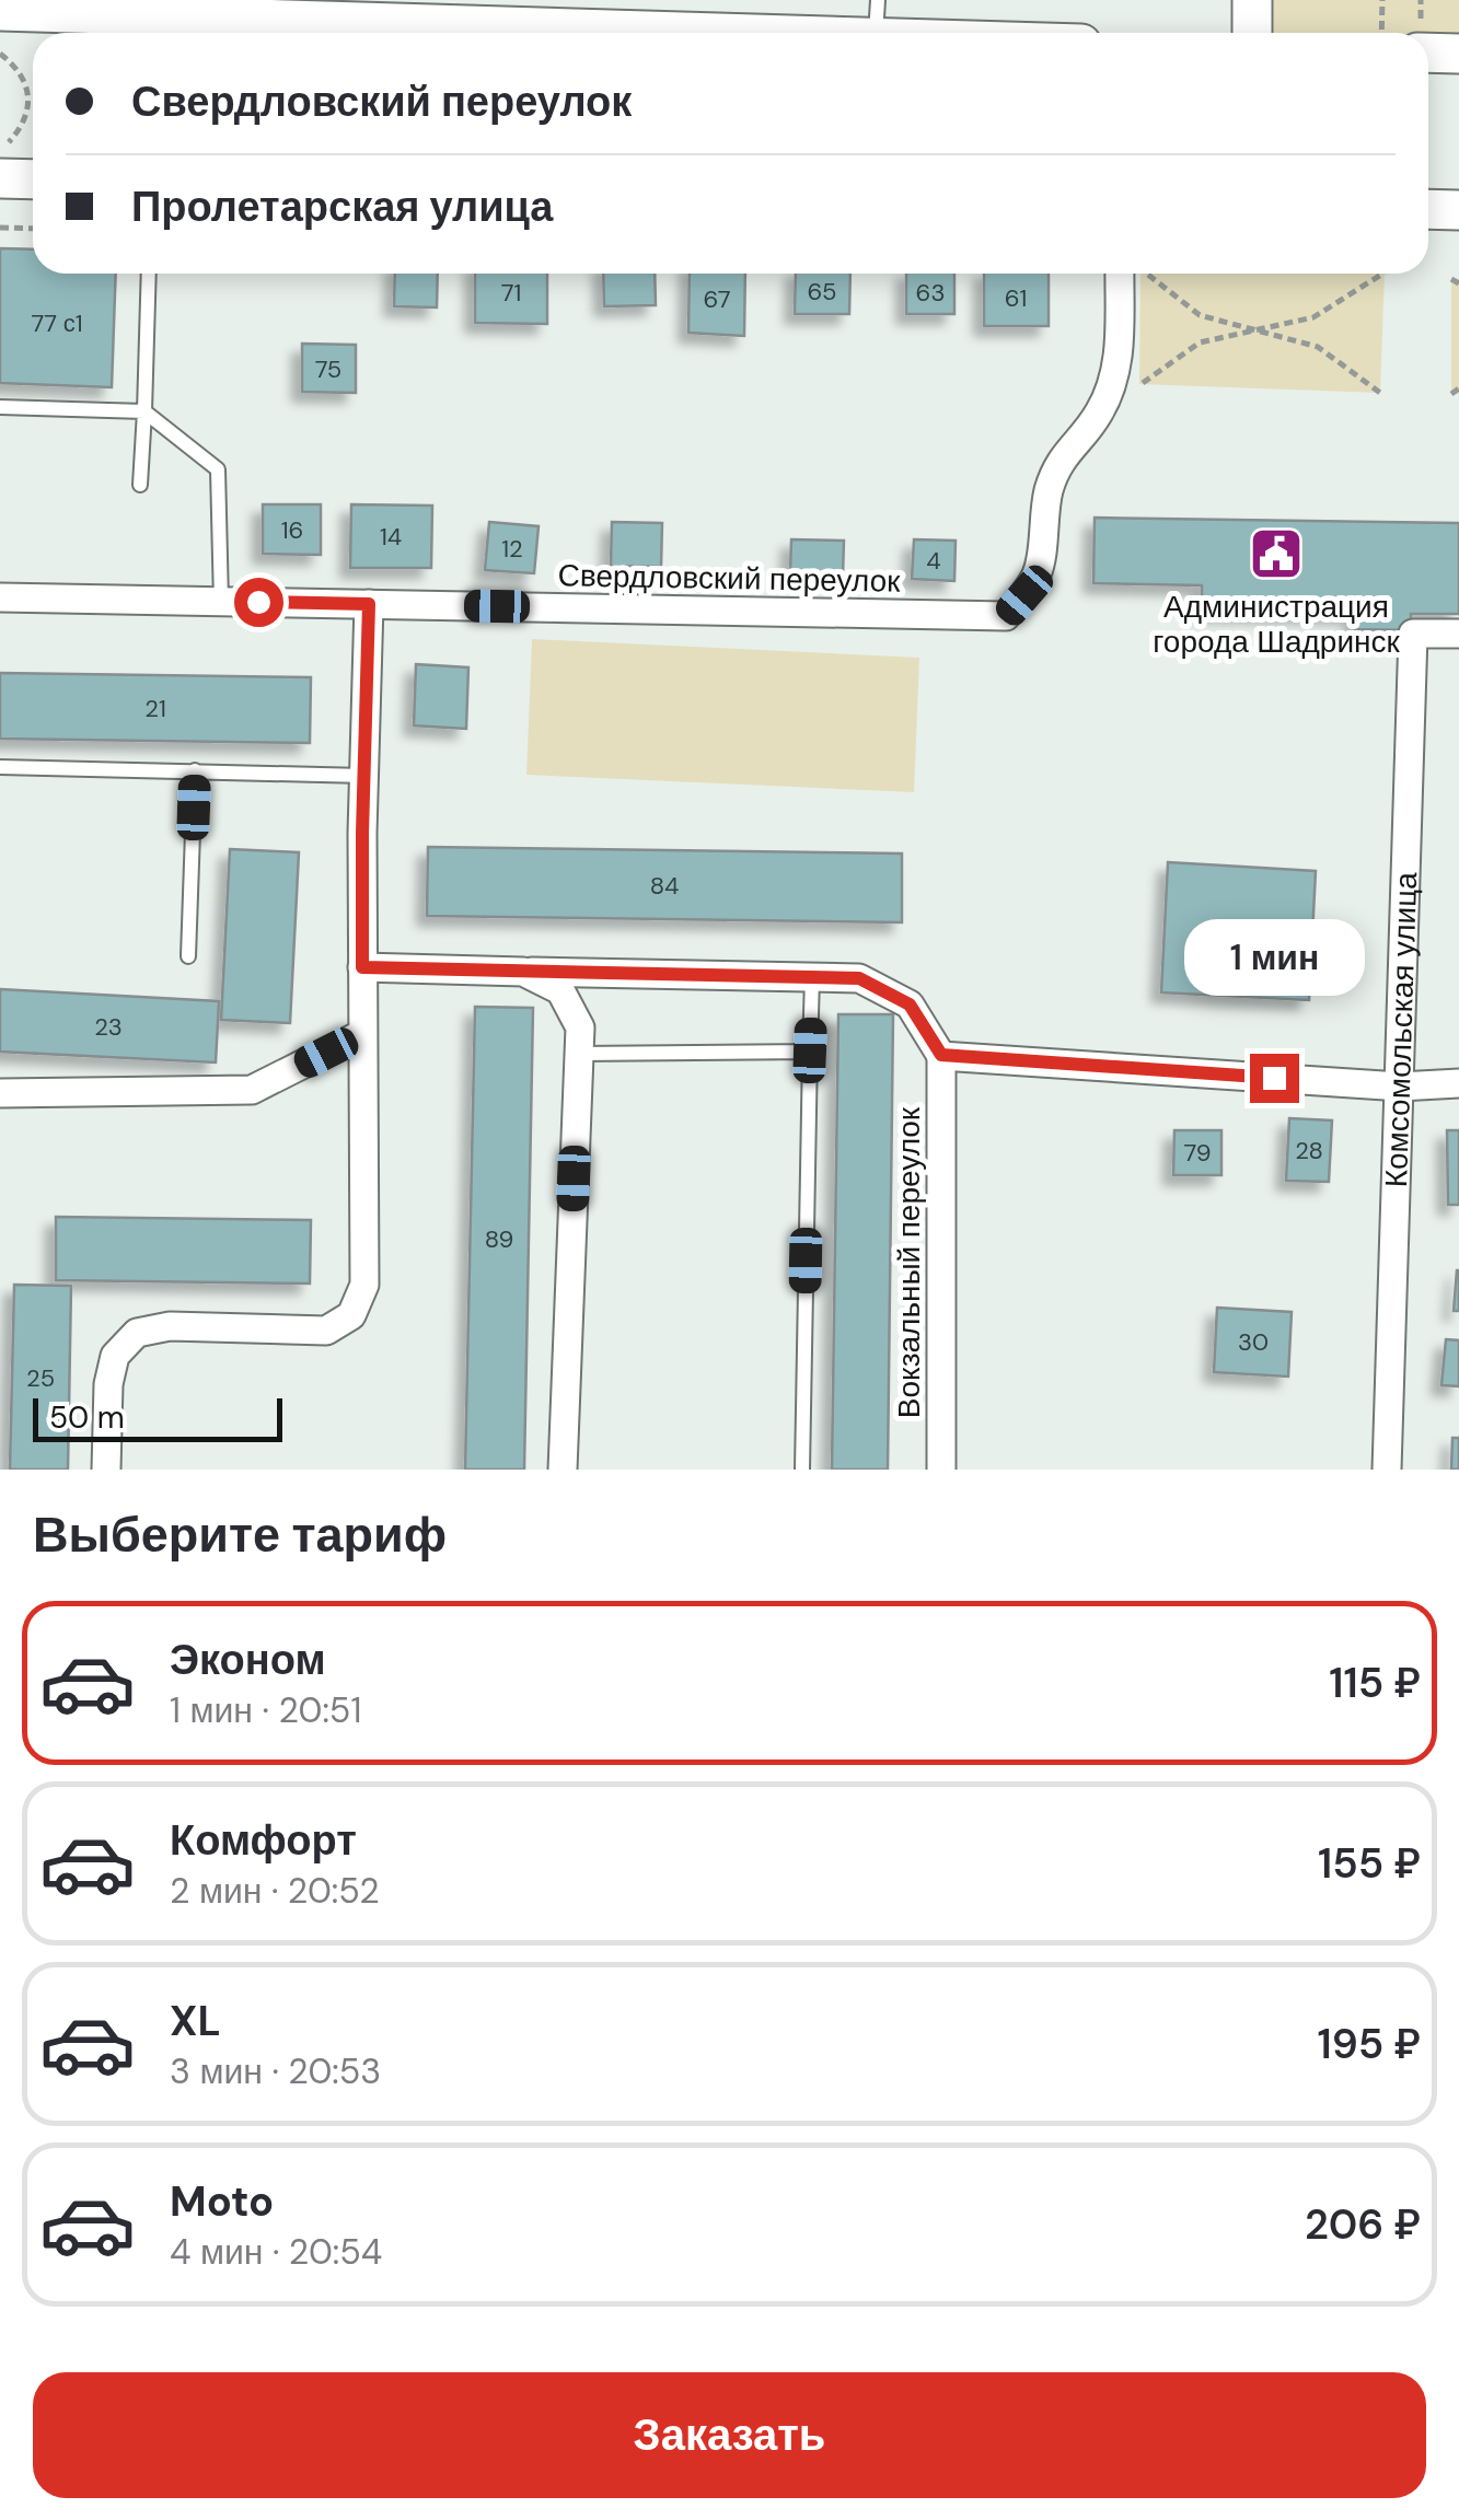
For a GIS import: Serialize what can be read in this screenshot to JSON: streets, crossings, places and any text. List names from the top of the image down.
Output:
{
  "streets": {
    "street": ["Свердловский переулок", "Комсомольская улица", "Вокзальный переулок"]
  },
  "places": {
    "public building": ["Администрация города Шадринск"]
  },
  "house_numbers": [
    "65",
    "71",
    "63",
    "61",
    "67",
    "77 с1",
    "75",
    "16",
    "14",
    "12",
    "4",
    "21",
    "84",
    "23",
    "28",
    "79",
    "89",
    "30",
    "25"
  ],
  "scale_bar": "50 m",
  "page": {
    "banner": ["Свердловский переулок", "Пролетарская улица"],
    "bubble": "1 мин",
    "scale": "50 m",
    "heading": "Выберите тариф",
    "list": [
      {
        "name": "Эконом",
        "note": "1 мин · 20:51",
        "value": "115 ₽"
      },
      {
        "name": "Комфорт",
        "note": "2 мин · 20:52",
        "value": "155 ₽"
      },
      {
        "name": "XL",
        "note": "3 мин · 20:53",
        "value": "195 ₽"
      },
      {
        "name": "Moto",
        "note": "4 мин · 20:54",
        "value": "206 ₽"
      }
    ],
    "buttons": "Заказать"
  }
}
